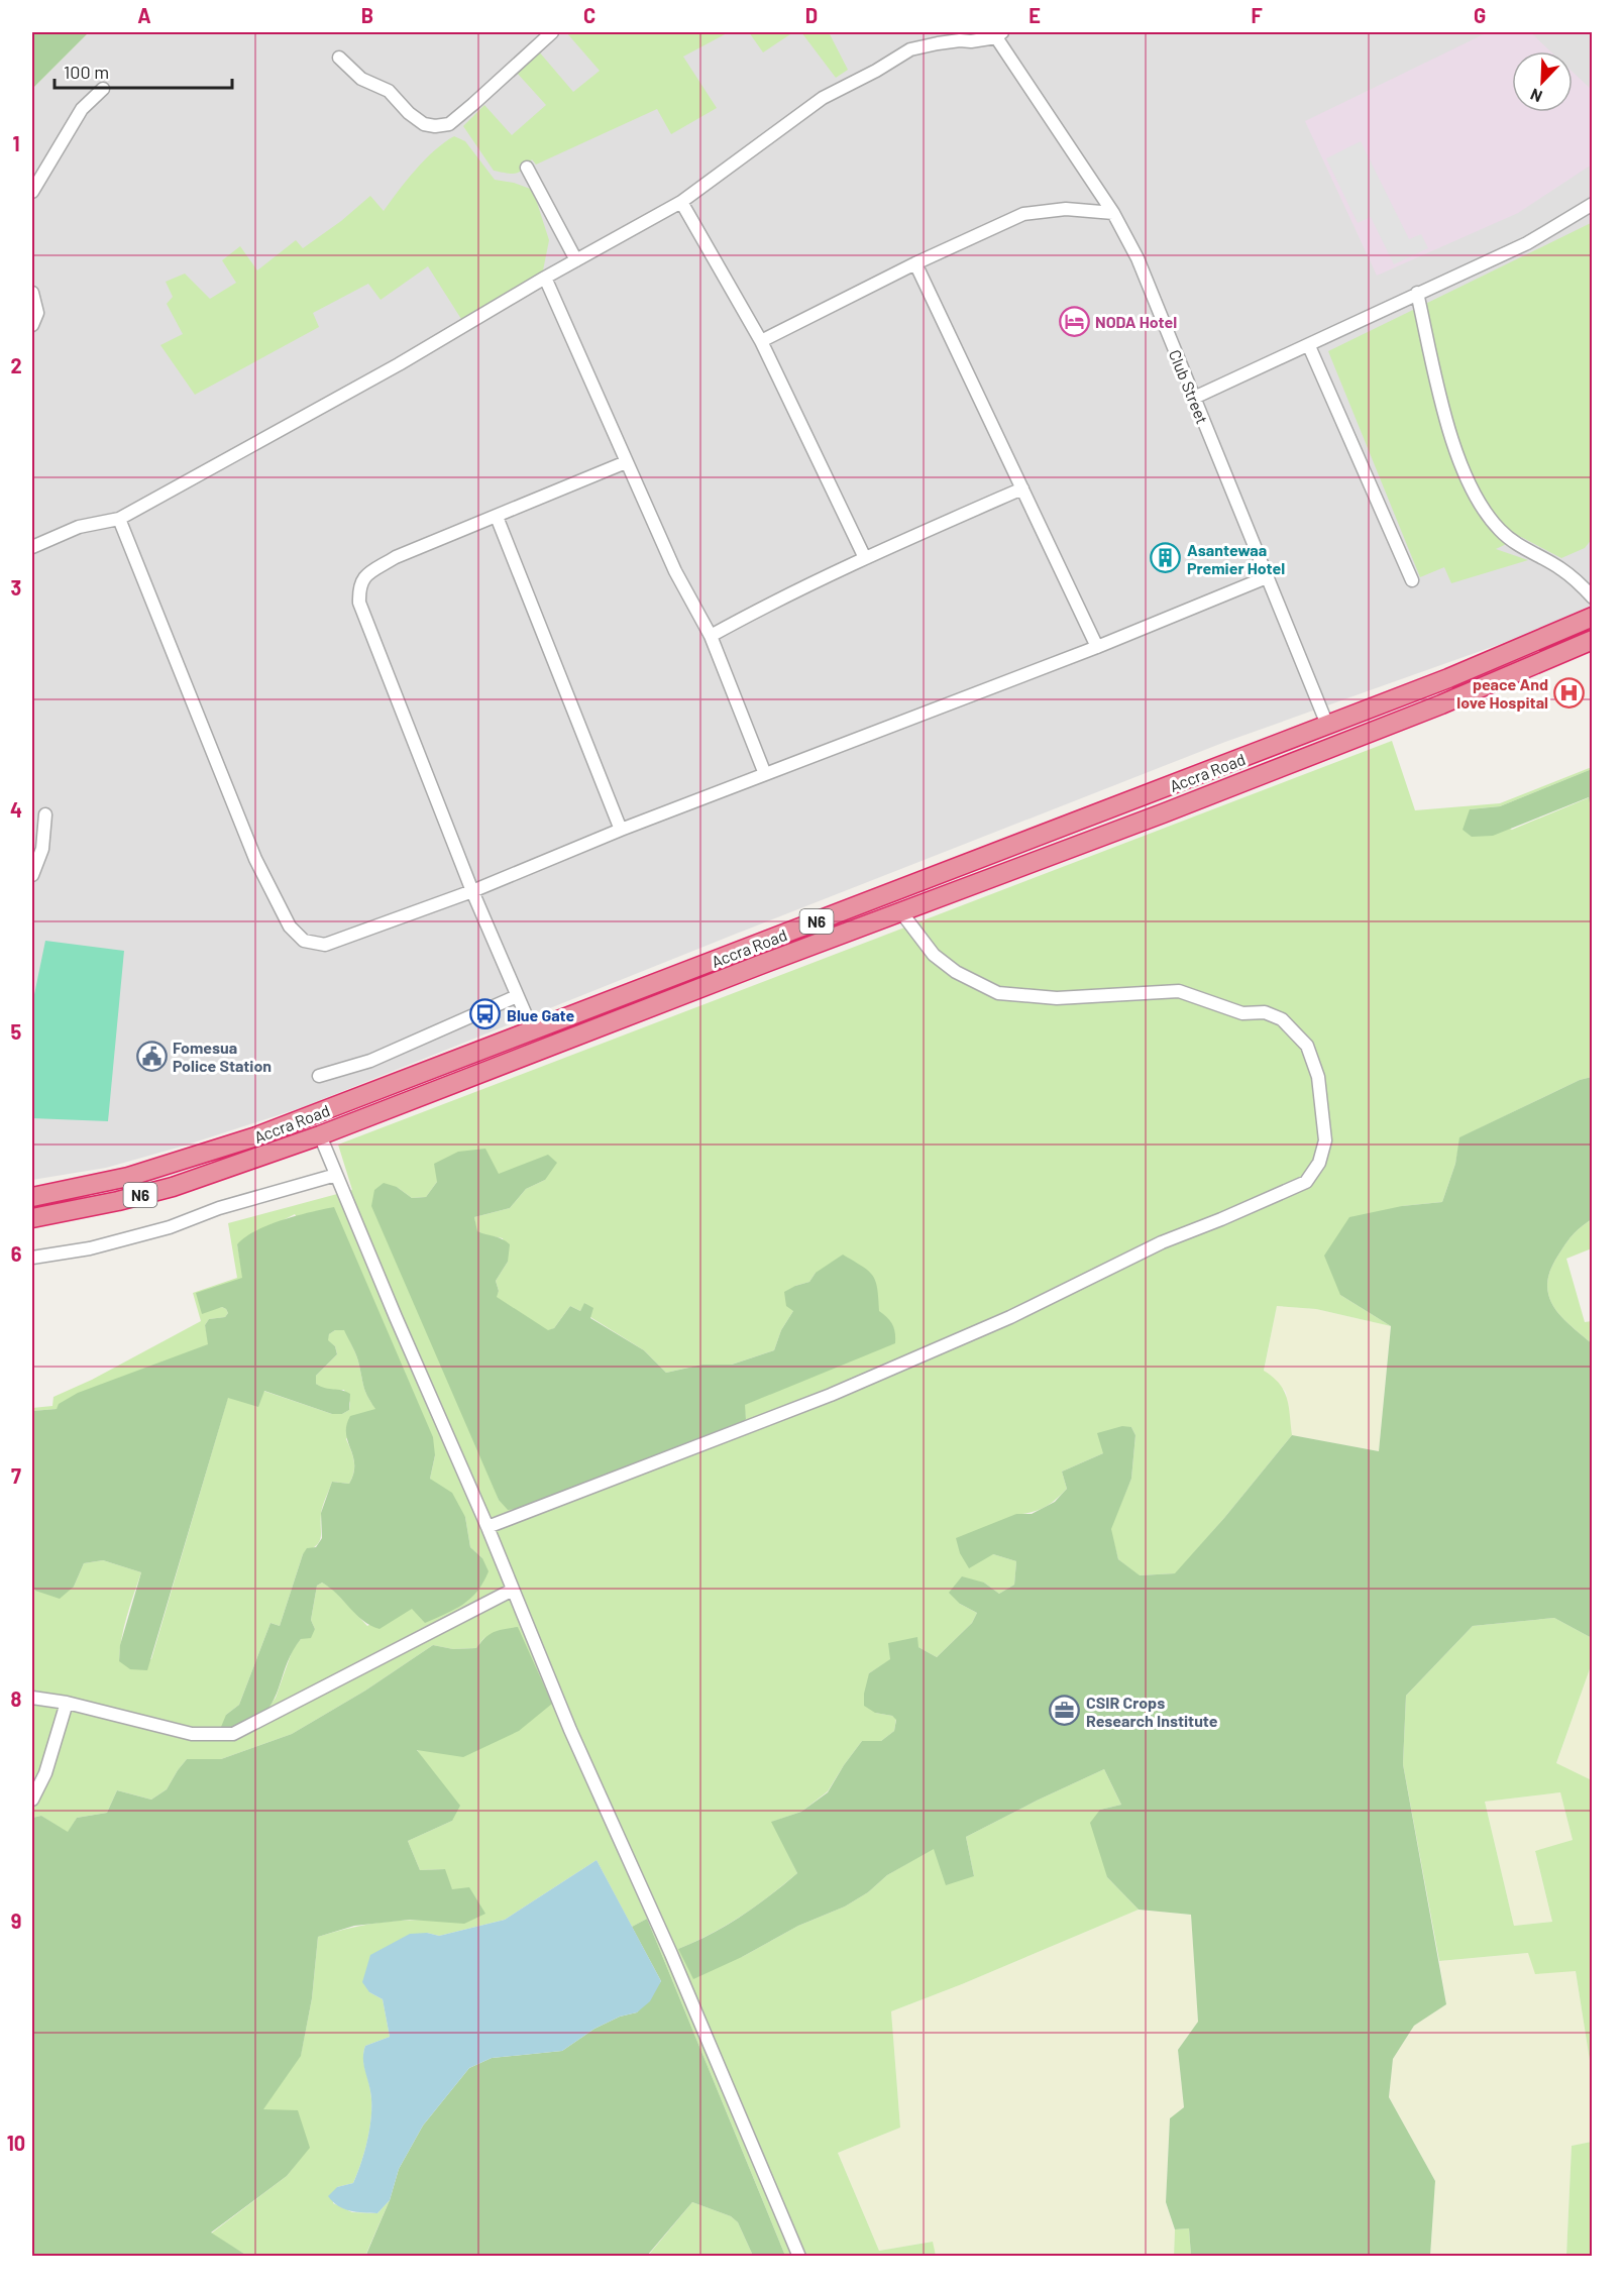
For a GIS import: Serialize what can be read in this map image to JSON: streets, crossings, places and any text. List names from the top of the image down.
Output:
{
  "streets": {
    "highway": ["Accra Road", "N6"],
    "street": ["Club Street"]
  },
  "crossings": [
    ["Club Street", "Accra Road"]
  ],
  "places": {
    "hotel": ["NODA Hotel"],
    "building": ["Asantewaa Premier Hotel"],
    "hospital": ["peace And love Hospital"],
    "bus stop": ["Blue Gate"],
    "public building": ["Fomesua Police Station"],
    "office": ["CSIR Crops Research Institute"]
  },
  "scale_bar": "100 m",
  "north": "bottom left",
  "grid": {
    "columns": [
      "A",
      "B",
      "C",
      "D",
      "E",
      "F",
      "G"
    ],
    "rows": [
      "1",
      "2",
      "3",
      "4",
      "5",
      "6",
      "7",
      "8",
      "9",
      "10"
    ]
  }
}
